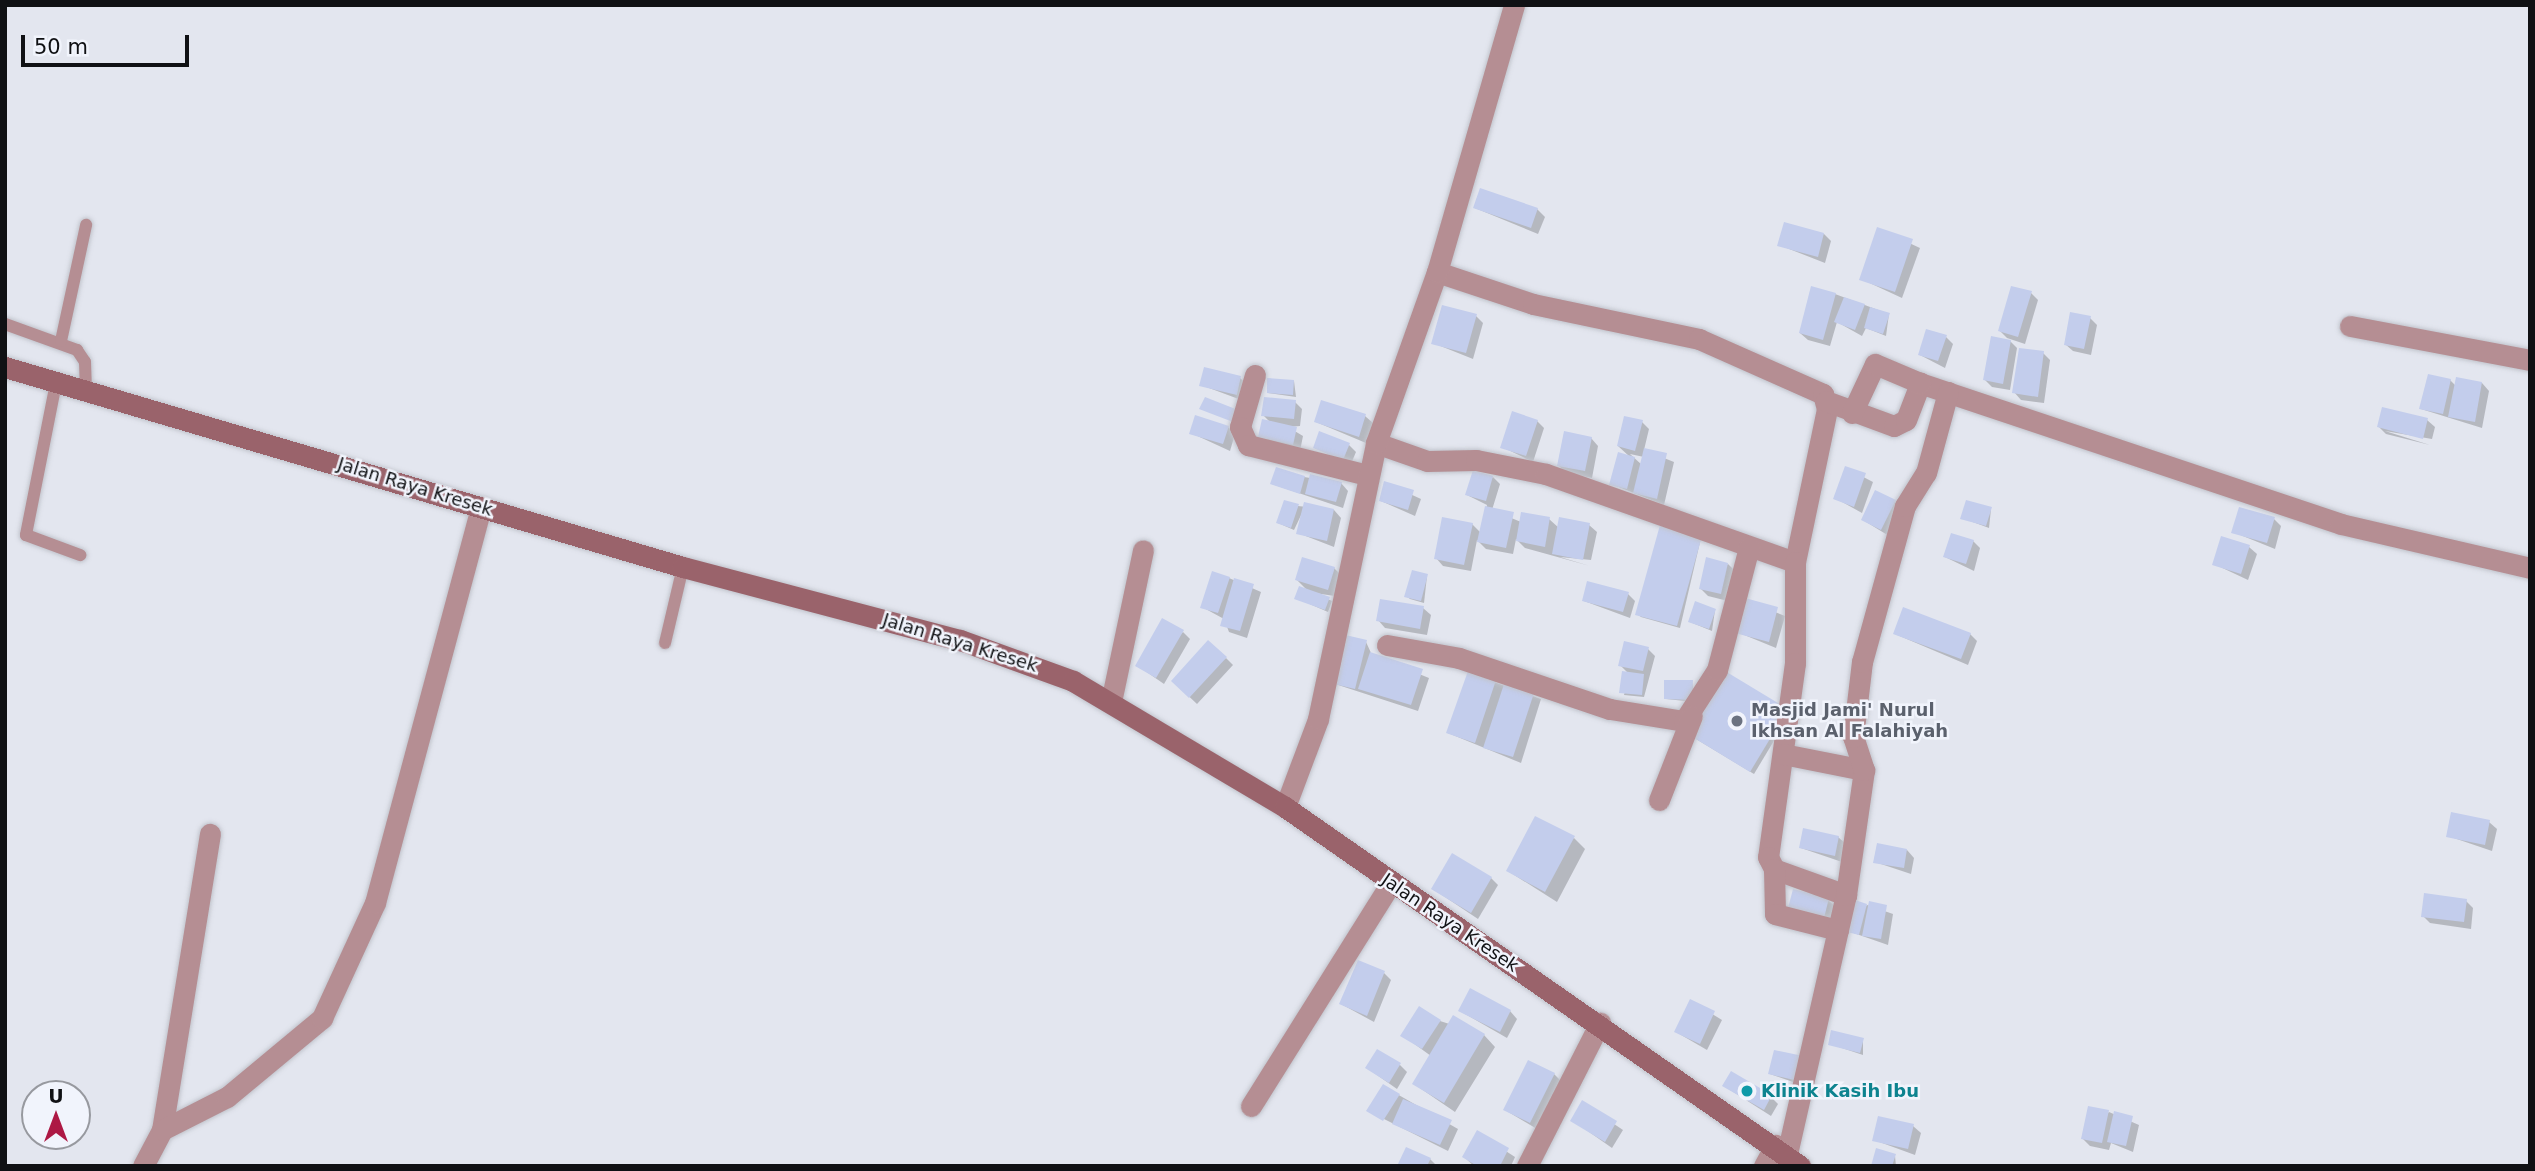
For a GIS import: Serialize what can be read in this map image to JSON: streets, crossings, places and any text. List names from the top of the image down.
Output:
{
  "streets": {
    "main road": ["Jalan Raya Kresek"]
  },
  "places": ["Masjid Jami' Nurul Ikhsan Al Falahiyah", "Klinik Kasih Ibu"],
  "scale_bar": "50 m",
  "north": "top"
}
